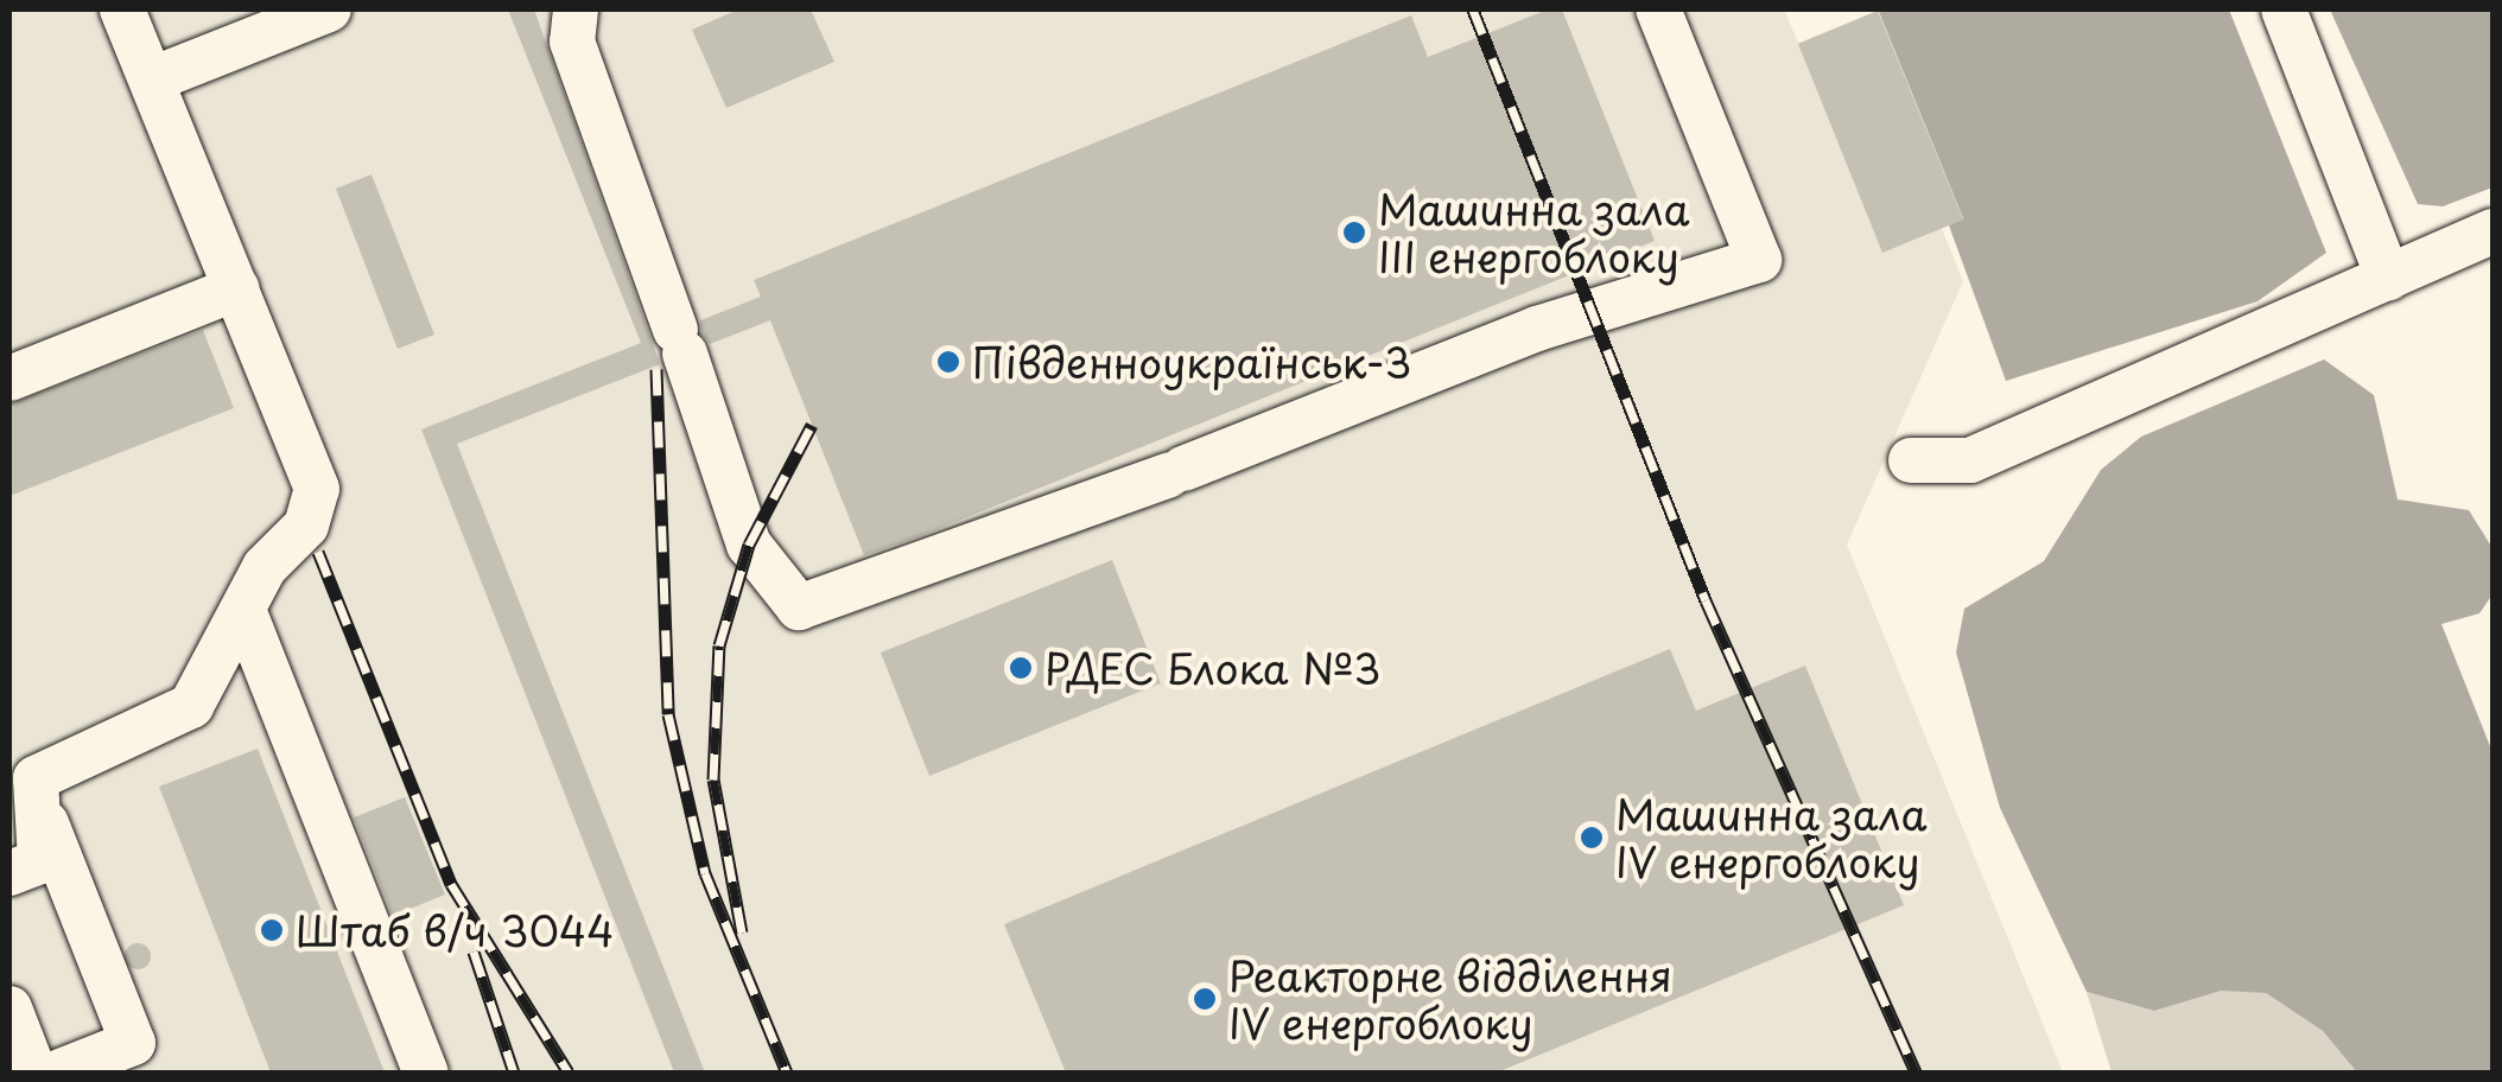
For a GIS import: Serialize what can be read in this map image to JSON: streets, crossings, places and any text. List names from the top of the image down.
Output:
{
  "places": [
    "Машинна зала III енергоблоку",
    "Південноукраїнськ-3",
    "РДЕС Блока №3",
    "Машинна зала IV енергоблоку",
    "Штаб в/ч 3044",
    "Реакторне відділення IV енергоблоку"
  ]
}
